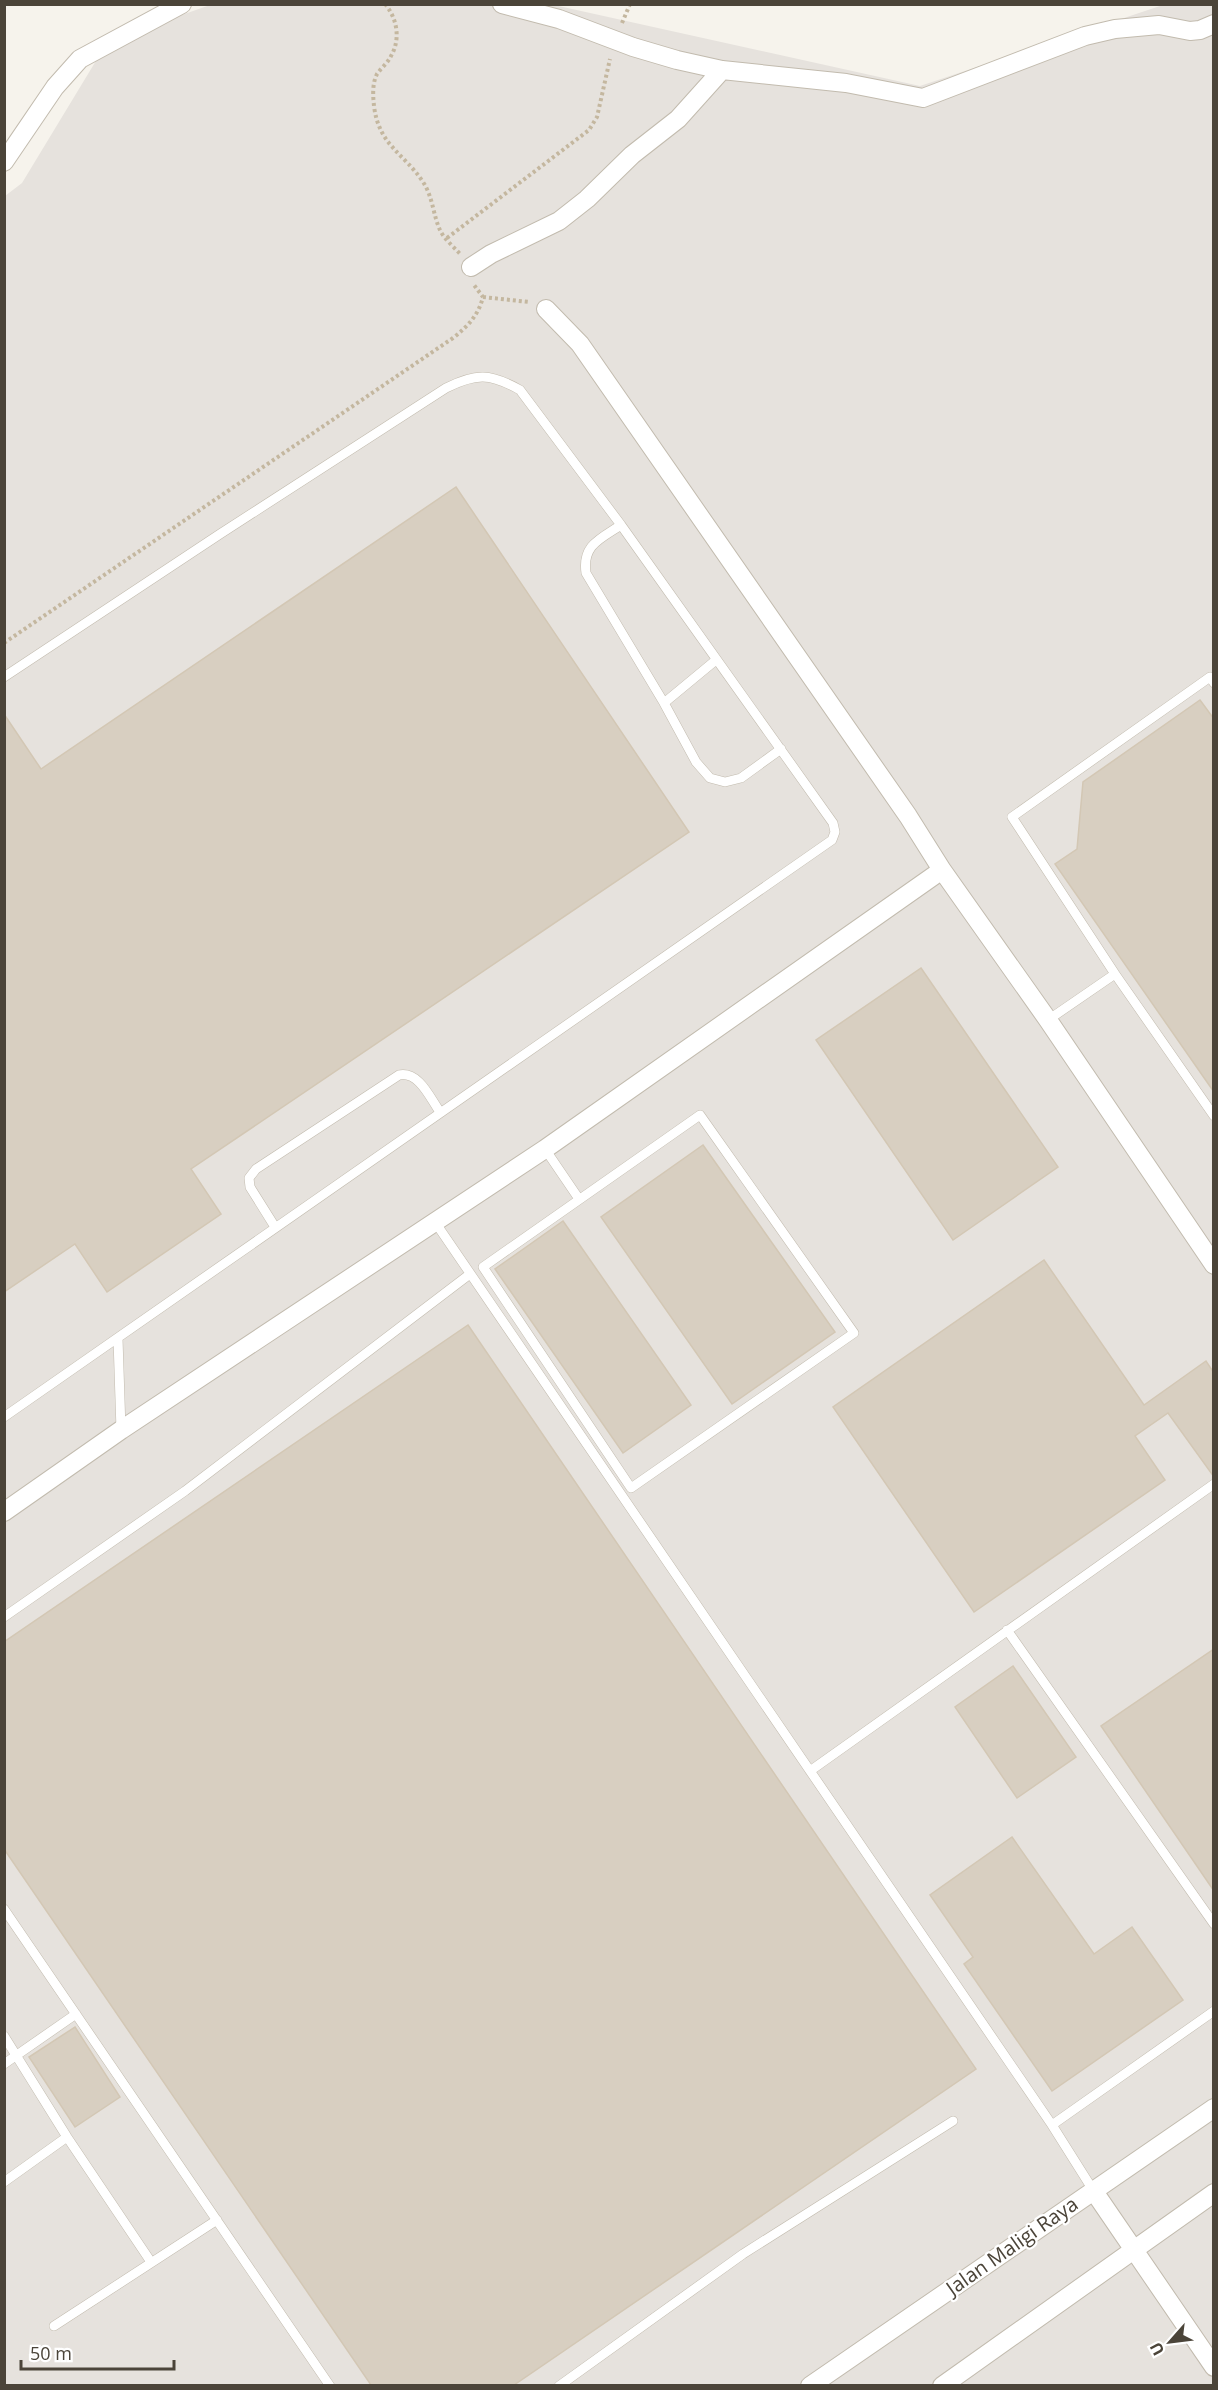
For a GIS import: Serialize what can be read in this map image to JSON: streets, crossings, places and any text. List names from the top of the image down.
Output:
{
  "streets": {
    "street": ["Jalan Maligi Raya"]
  },
  "scale_bar": "50 m",
  "north": "bottom left"
}
